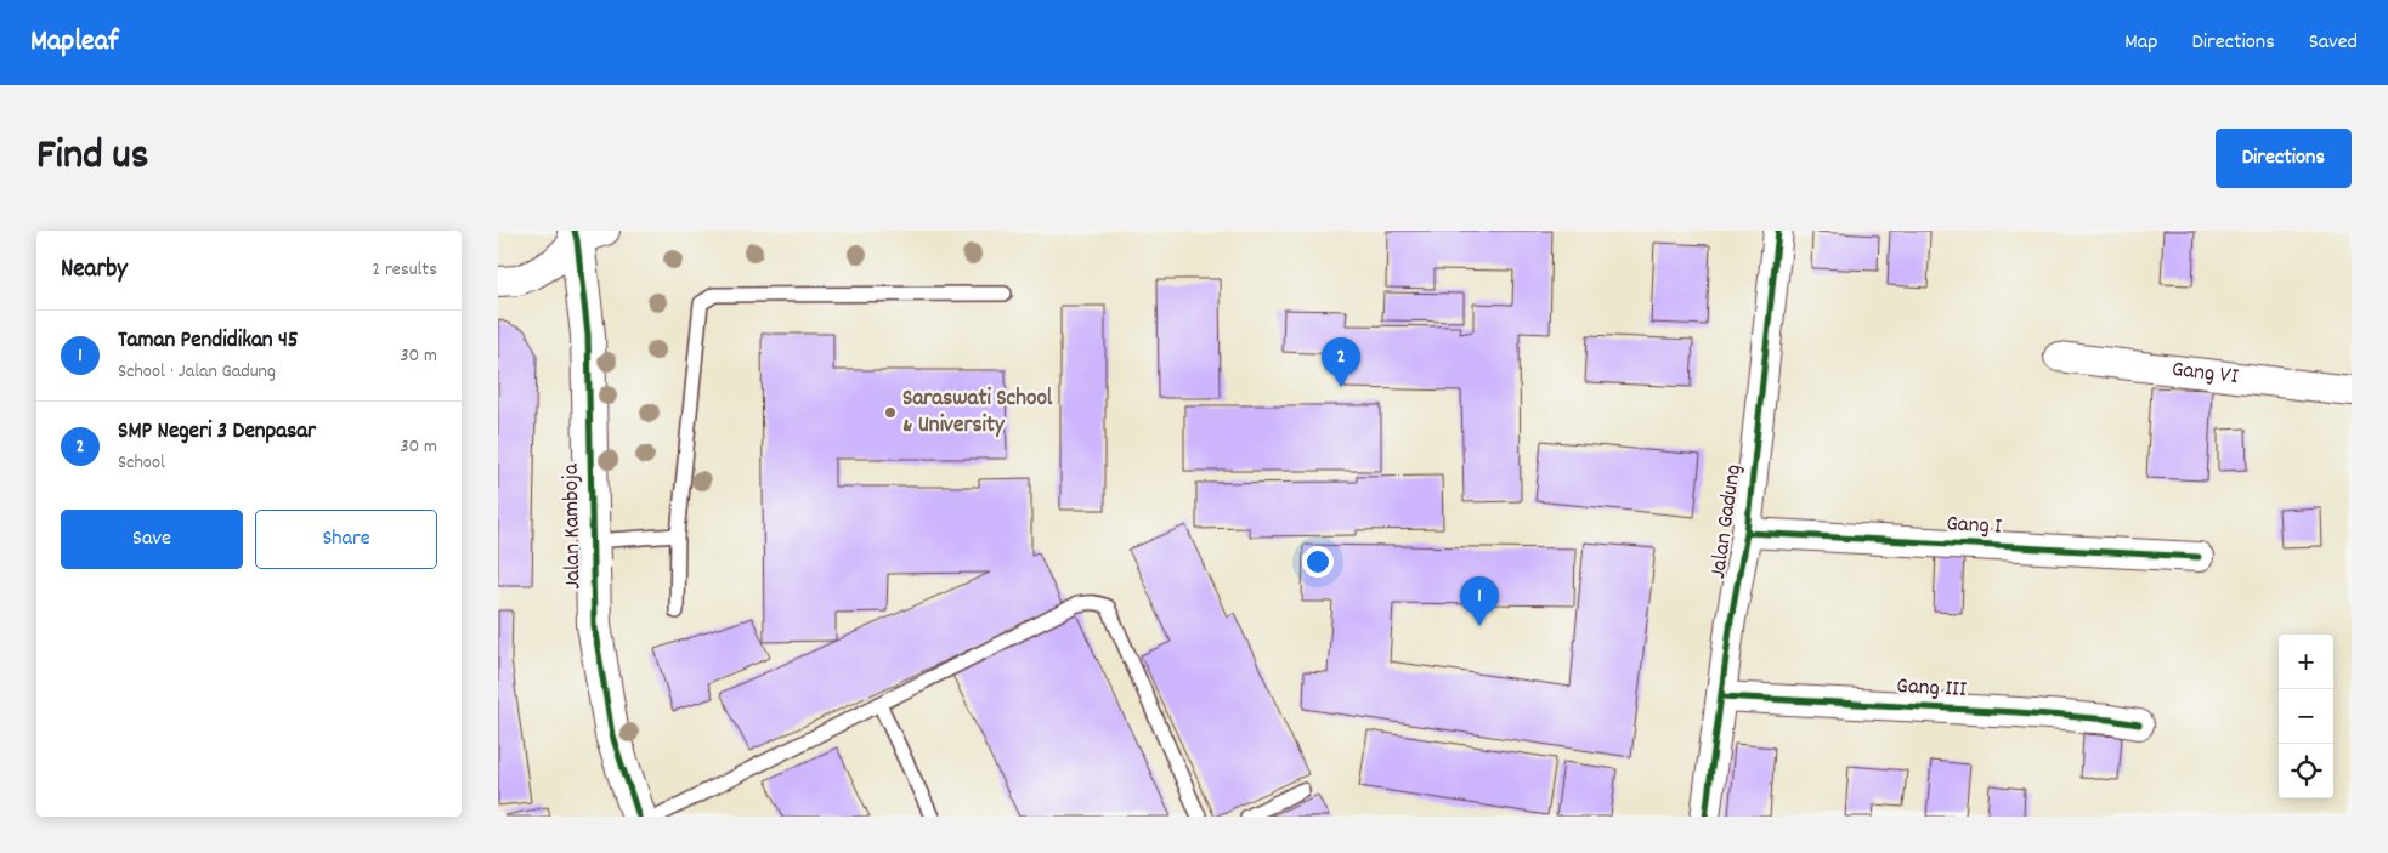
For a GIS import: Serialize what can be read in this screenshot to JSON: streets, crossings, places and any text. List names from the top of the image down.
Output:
{
  "streets": {
    "street": [
      "Gang VI",
      "Jalan Gadung",
      "Jalan Kamboja",
      "Gang I",
      "Gang III"
    ]
  },
  "crossings": [
    ["Jalan Gadung", "Gang I"],
    ["Jalan Gadung", "Gang III"]
  ],
  "places": ["Saraswati School & University"],
  "page": {
    "header": "Mapleaf",
    "nav": ["Map", "Directions", "Saved"],
    "title": "Find us",
    "buttons": [
      "Directions",
      ["Save", "Share"]
    ],
    "heading": ["Nearby", "2 results"],
    "list": [
      {
        "mark": "1",
        "name": "Taman Pendidikan 45",
        "note": "School · Jalan Gadung",
        "value": "30 m"
      },
      {
        "mark": "2",
        "name": "SMP Negeri 3 Denpasar",
        "note": "School",
        "value": "30 m"
      }
    ],
    "pins": ["2", "1"],
    "map_buttons": ["+", "−"]
  }
}
